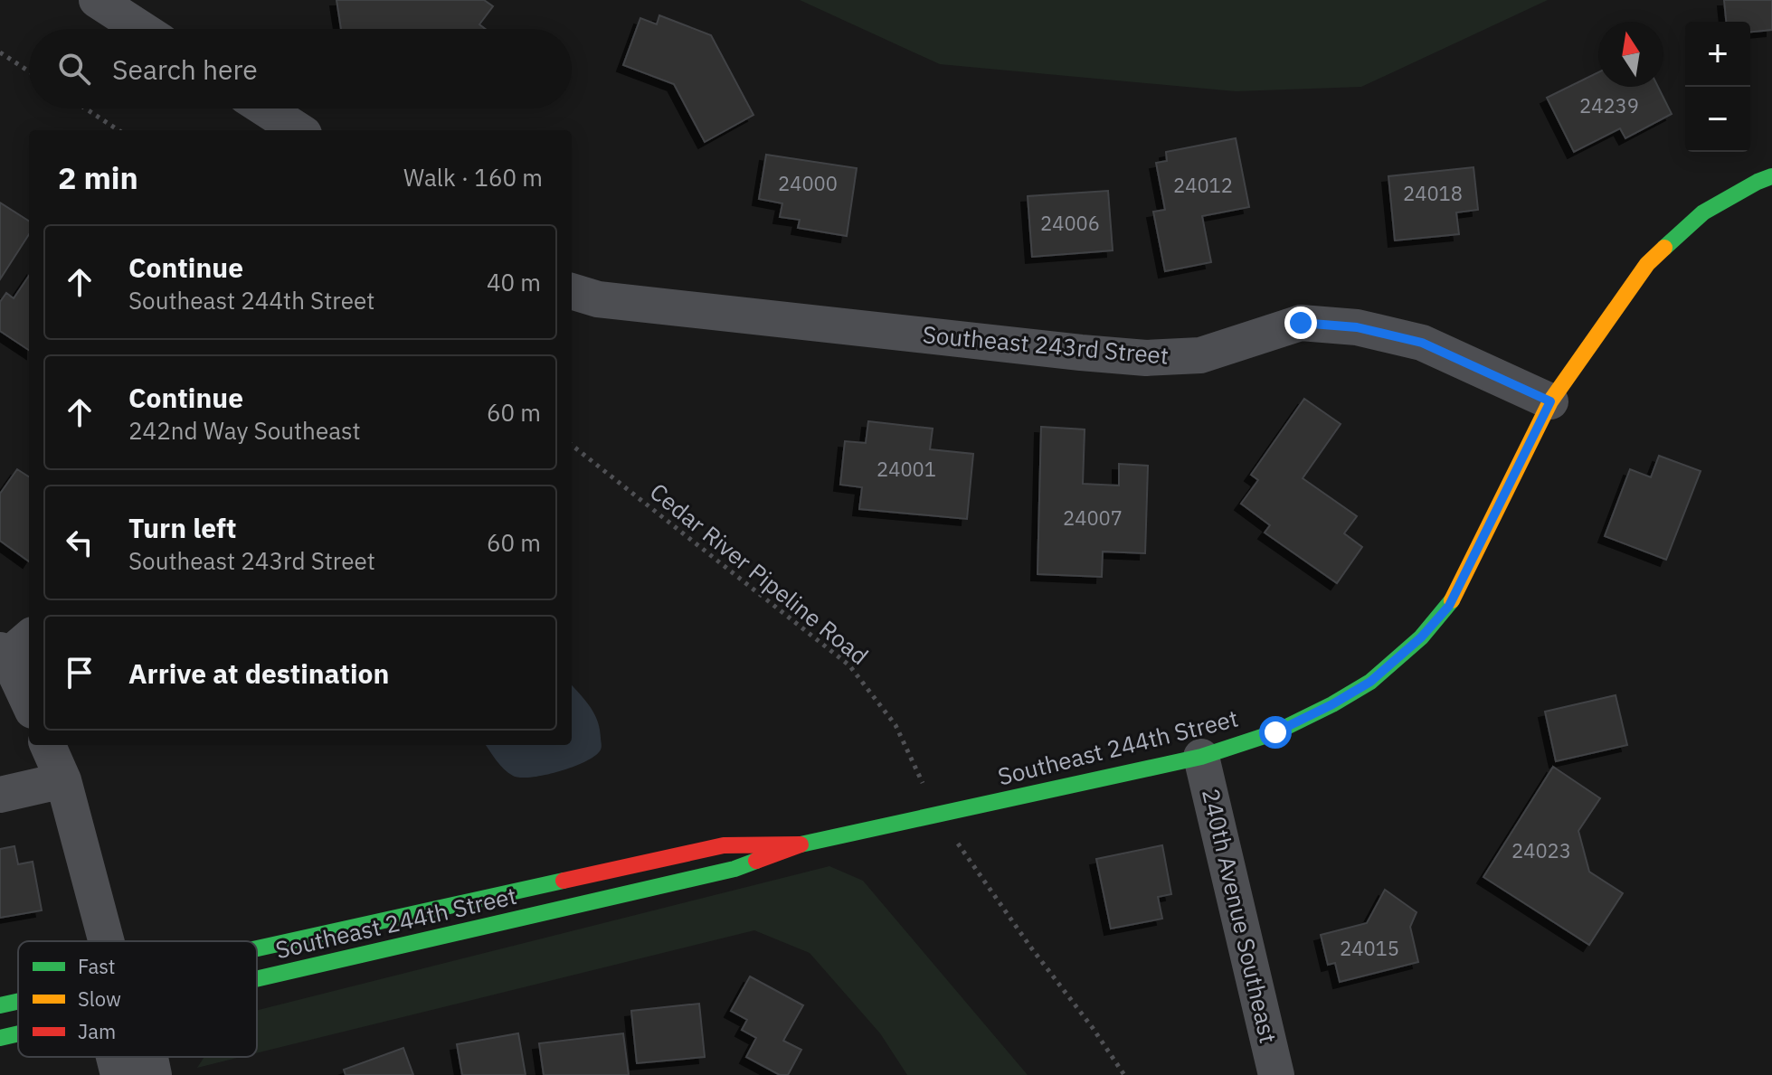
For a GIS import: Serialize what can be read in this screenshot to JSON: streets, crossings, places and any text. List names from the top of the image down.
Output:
{
  "streets": {
    "street": ["Southeast 243rd Street", "Southeast 244th Street", "240th Avenue Southeast"],
    "path": ["Cedar River Pipeline Road"]
  },
  "crossings": [
    ["Southeast 243rd Street", "Southeast 244th Street"],
    ["Cedar River Pipeline Road", "Southeast 244th Street"],
    ["Southeast 244th Street", "240th Avenue Southeast"]
  ],
  "house_numbers": [
    "24239",
    "24000",
    "24012",
    "24018",
    "24006",
    "24001",
    "24007",
    "24023",
    "24015"
  ],
  "legend": ["Fast", "Slow", "Jam"],
  "north": "top",
  "page": {
    "map_buttons": ["+", "−"],
    "search": "Search here",
    "heading": ["2 min", "Walk · 160 m"],
    "list": [
      ["Continue", "Southeast 244th Street", "40 m"],
      ["Continue", "242nd Way Southeast", "60 m"],
      ["Turn left", "Southeast 243rd Street", "60 m"],
      "Arrive at destination"
    ]
  }
}
